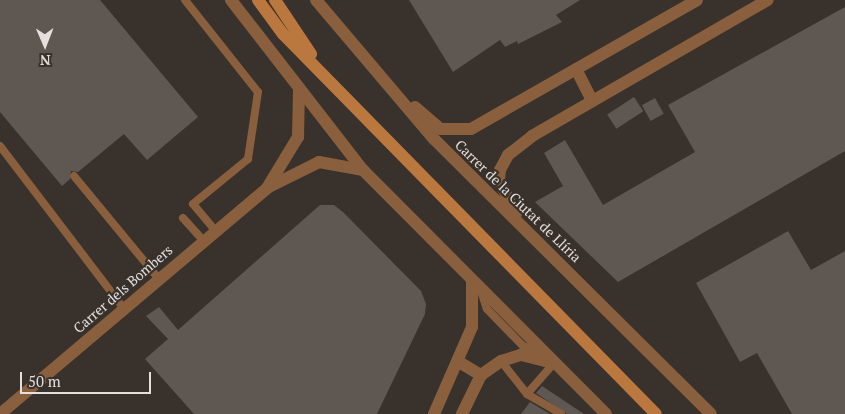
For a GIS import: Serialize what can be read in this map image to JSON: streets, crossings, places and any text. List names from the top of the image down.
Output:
{
  "streets": {
    "street": ["Carrer de la Ciutat de Llíria", "Carrer dels Bombers"]
  },
  "scale_bar": "50 m",
  "north": "bottom"
}
